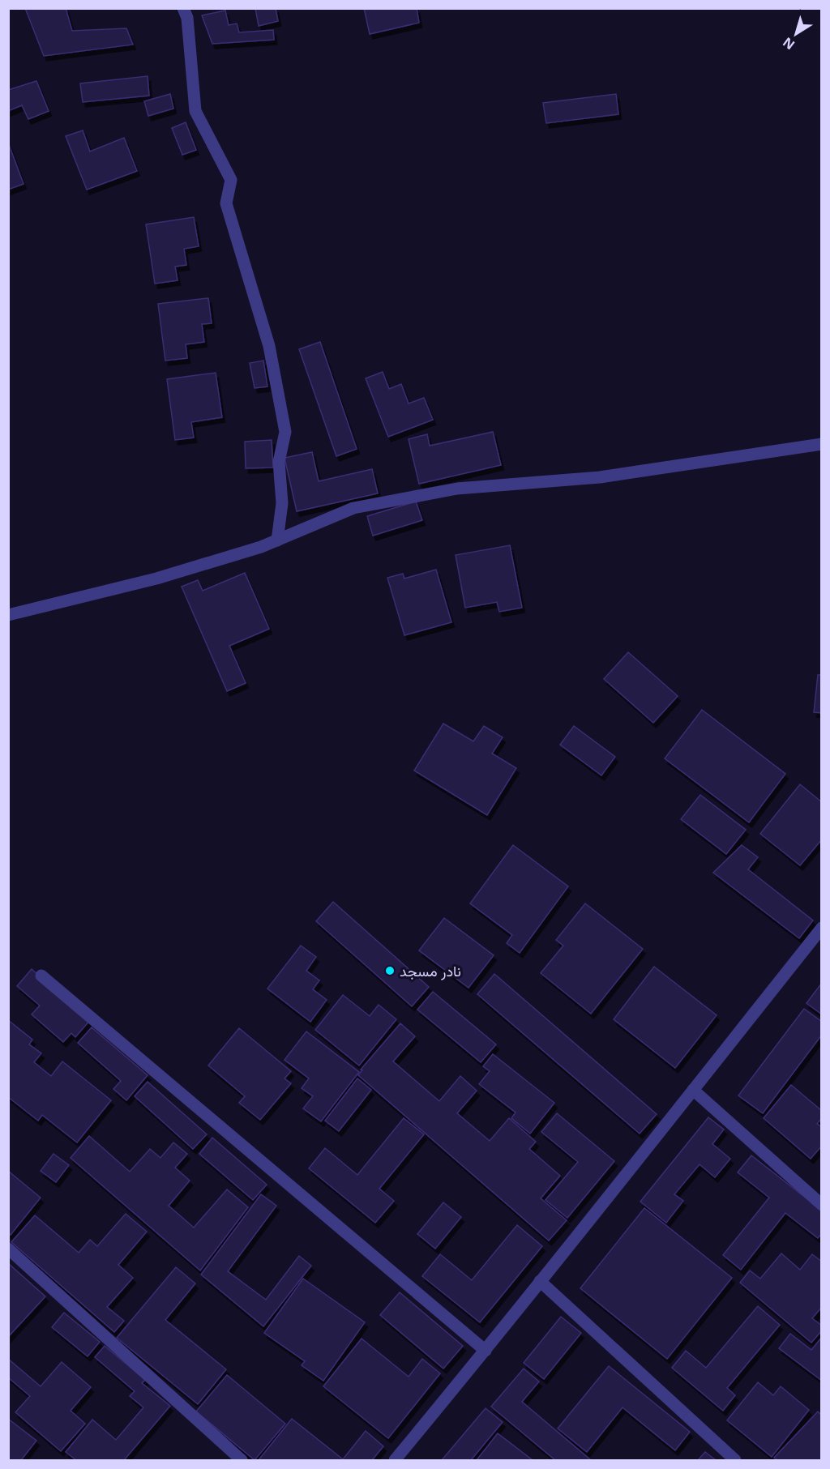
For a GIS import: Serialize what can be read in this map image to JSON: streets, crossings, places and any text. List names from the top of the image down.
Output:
{
  "places": ["نادر مسجد"],
  "north": "bottom left"
}
